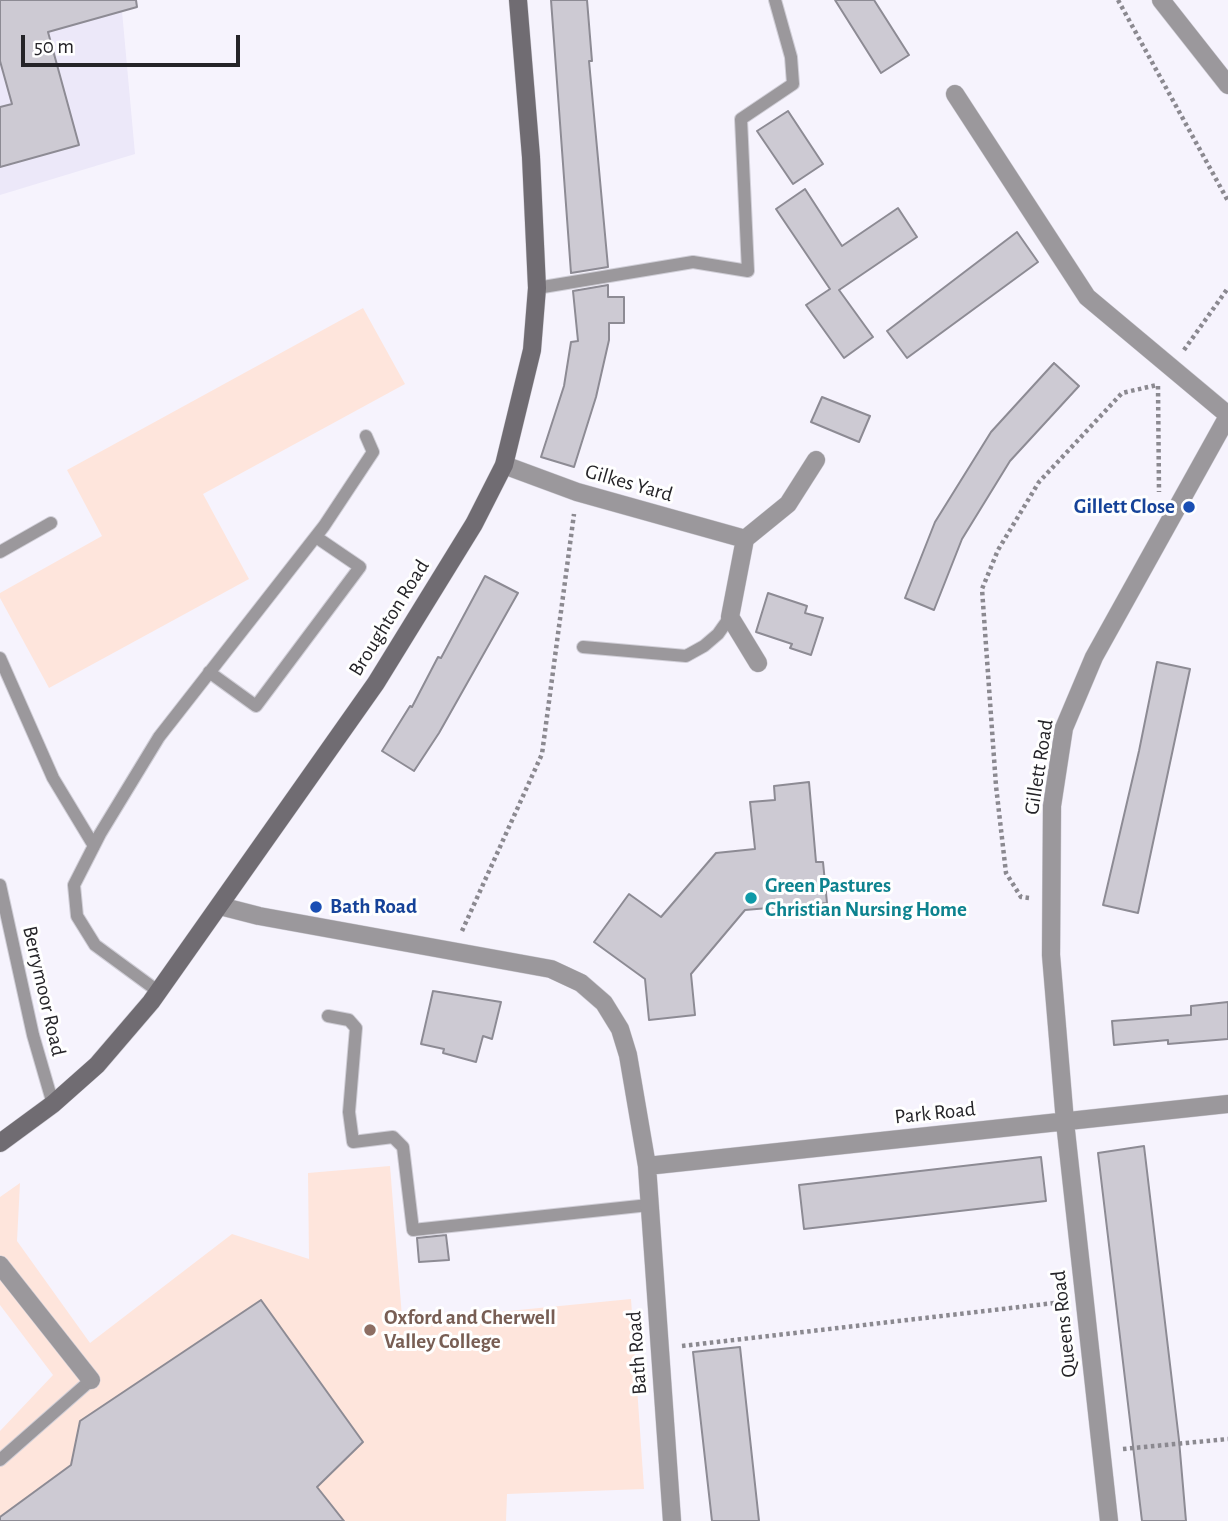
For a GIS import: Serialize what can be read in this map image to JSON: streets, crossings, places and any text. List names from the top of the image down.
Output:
{
  "streets": {
    "main road": ["Broughton Road"],
    "street": [
      "Gilkes Yard",
      "Gillett Road",
      "Park Road",
      "Queens Road",
      "Bath Road"
    ],
    "lane": ["Berrymoor Road"]
  },
  "crossings": [
    ["Gilkes Yard", "Broughton Road"],
    ["Broughton Road", "Berrymoor Road"],
    ["Broughton Road", "Bath Road"],
    ["Gillett Road", "Park Road"],
    ["Gillett Road", "Queens Road"],
    ["Park Road", "Queens Road"],
    ["Park Road", "Bath Road"]
  ],
  "places": [
    "Gillett Close",
    "Green Pastures Christian Nursing Home",
    "Bath Road",
    "Oxford and Cherwell Valley College"
  ],
  "scale_bar": "50 m"
}
